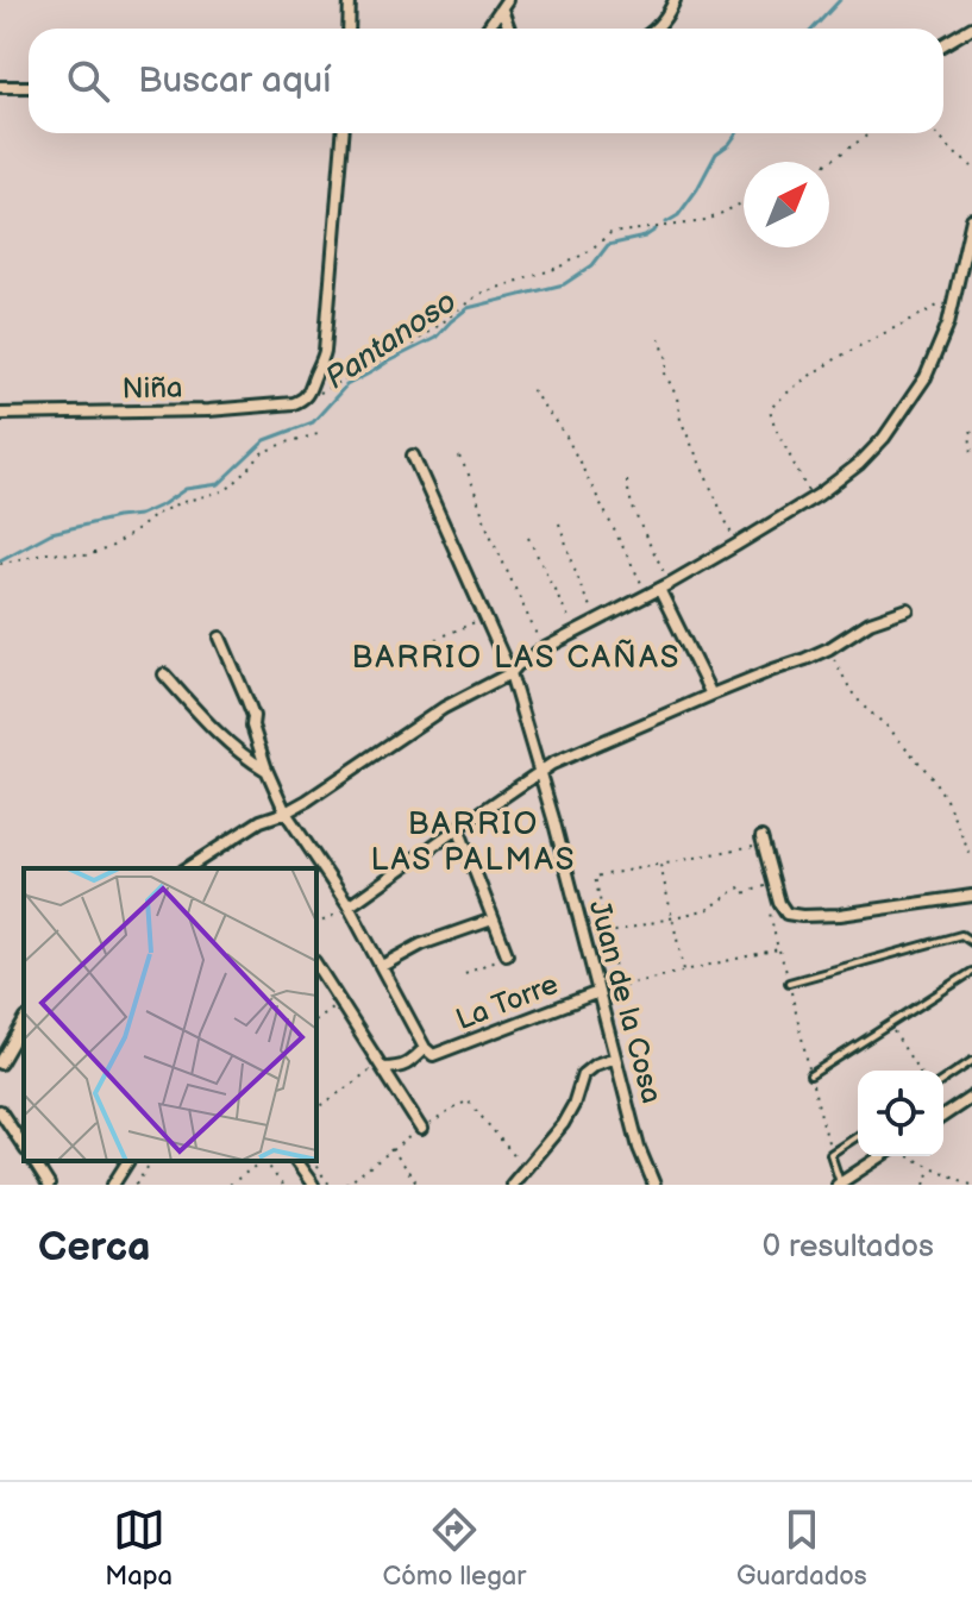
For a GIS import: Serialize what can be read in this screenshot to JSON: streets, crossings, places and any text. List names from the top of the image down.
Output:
{
  "streets": {
    "street": ["Niña", "La Torre", "Juan de la Cosa"]
  },
  "crossings": [
    ["La Torre", "Juan de la Cosa"]
  ],
  "districts": ["BARRIO LAS CAÑAS", "BARRIO LAS PALMAS"],
  "water": ["Pantanoso"],
  "north": "top right",
  "page": {
    "search": "Buscar aquí",
    "heading": ["Cerca", "0 resultados"],
    "nav": ["Mapa", "Cómo llegar", "Guardados"]
  }
}
